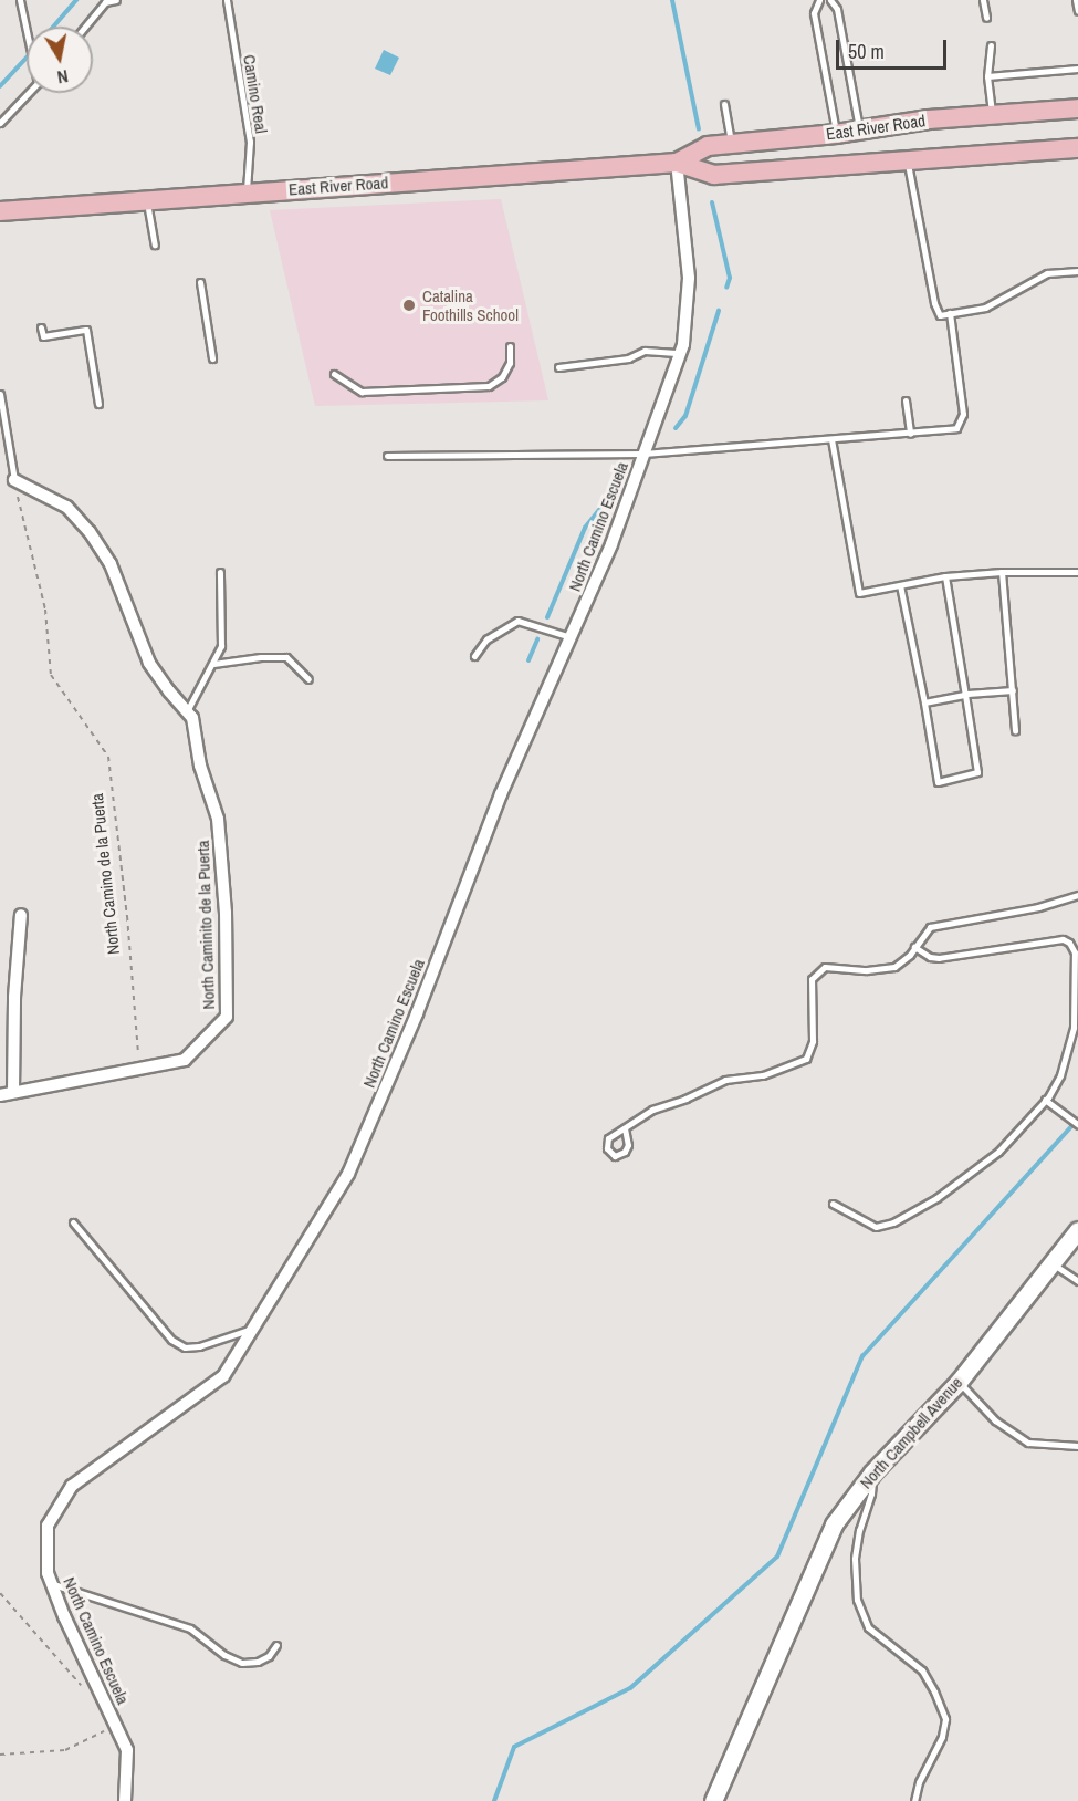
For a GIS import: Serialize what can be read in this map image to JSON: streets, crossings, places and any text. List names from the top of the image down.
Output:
{
  "streets": {
    "main road": ["East River Road", "North Campbell Avenue"],
    "street": ["North Camino Escuela", "North Caminito de la Puerta"],
    "lane": ["Camino Real"],
    "path": ["North Camino de la Puerta"]
  },
  "crossings": [
    ["Camino Real", "East River Road"],
    ["East River Road", "North Camino Escuela"],
    ["North Camino de la Puerta", "North Caminito de la Puerta"]
  ],
  "places": ["Catalina Foothills School"],
  "scale_bar": "50 m",
  "north": "bottom"
}
